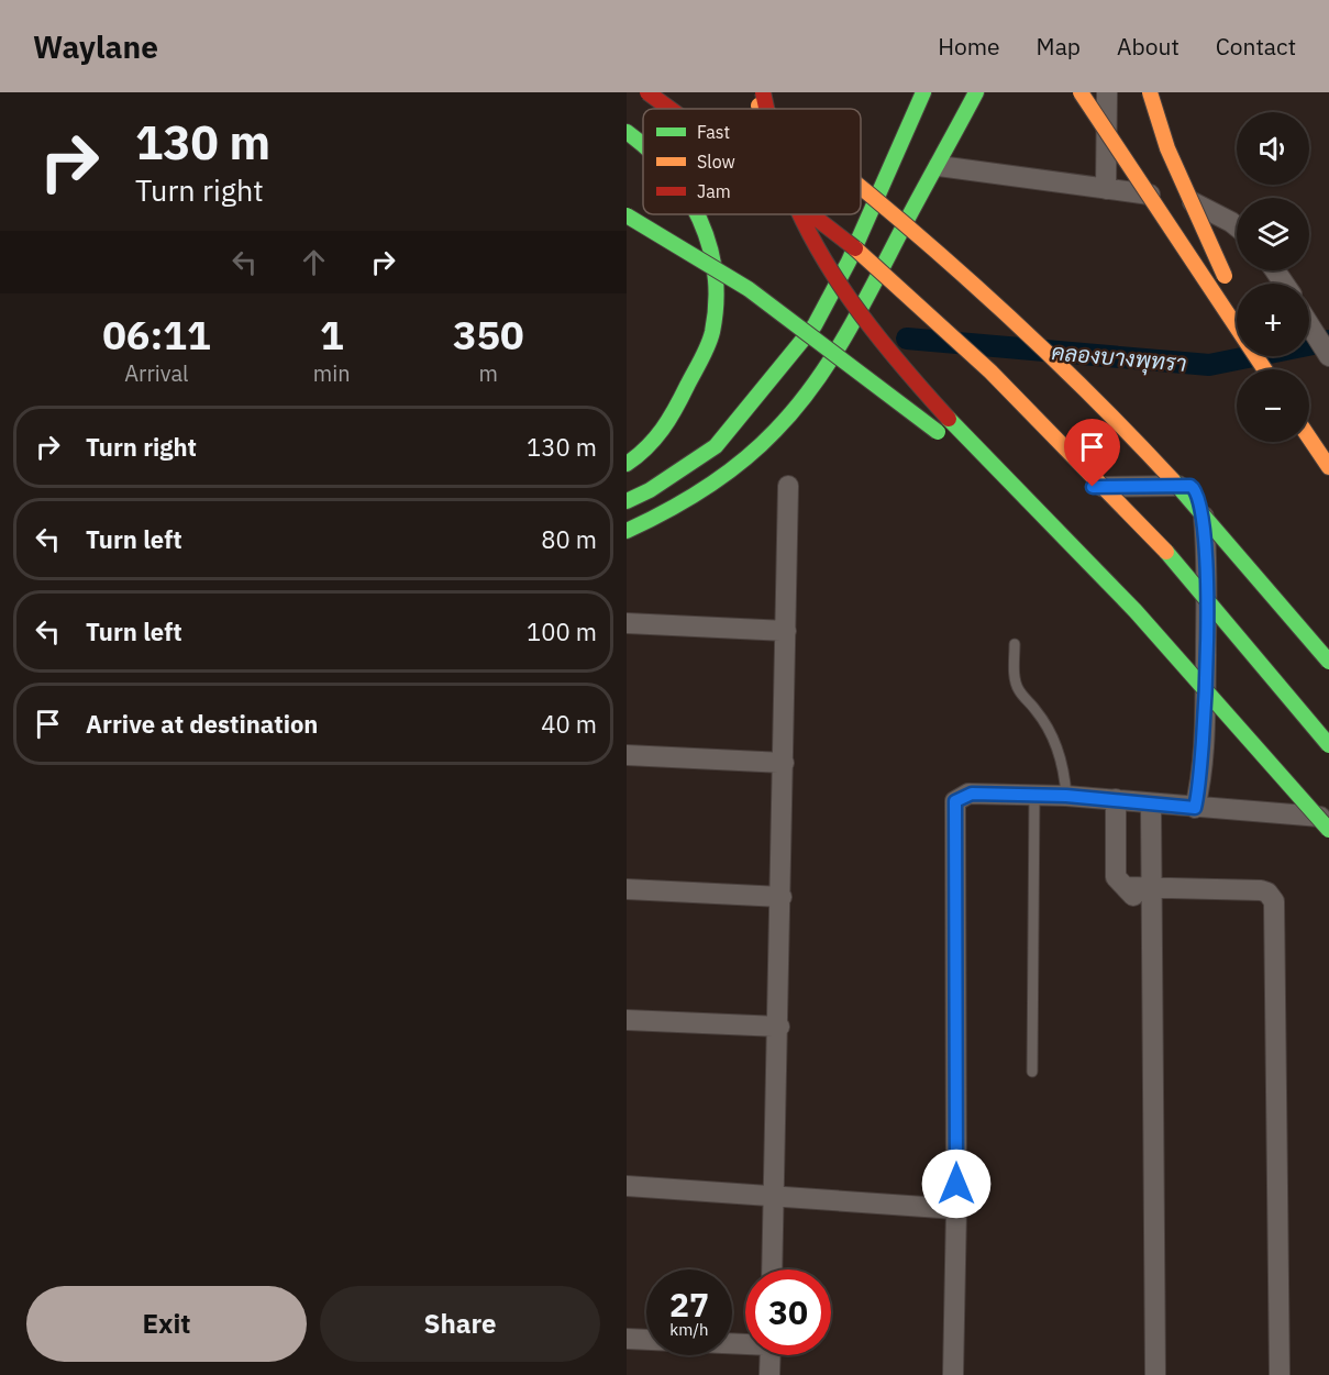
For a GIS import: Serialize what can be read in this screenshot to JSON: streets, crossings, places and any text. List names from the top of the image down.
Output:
{
  "water": ["คลองบางพุทรา"],
  "legend": ["Fast", "Slow", "Jam"],
  "page": {
    "header": "Waylane",
    "nav": [
      "Home",
      "Map",
      "About",
      "Contact"
    ],
    "turn": ["130 m", "Turn right"],
    "map_buttons": ["+", "−"],
    "eta": [
      "06:11",
      "Arrival",
      "1",
      "min",
      "350",
      "m"
    ],
    "list": [
      {
        "name": "Turn right",
        "value": "130 m"
      },
      {
        "name": "Turn left",
        "value": "80 m"
      },
      {
        "name": "Turn left",
        "value": "100 m"
      },
      {
        "name": "Arrive at destination",
        "value": "40 m"
      }
    ],
    "speed": "27 km/h",
    "limit": "30",
    "buttons": ["Exit", "Share"]
  }
}
